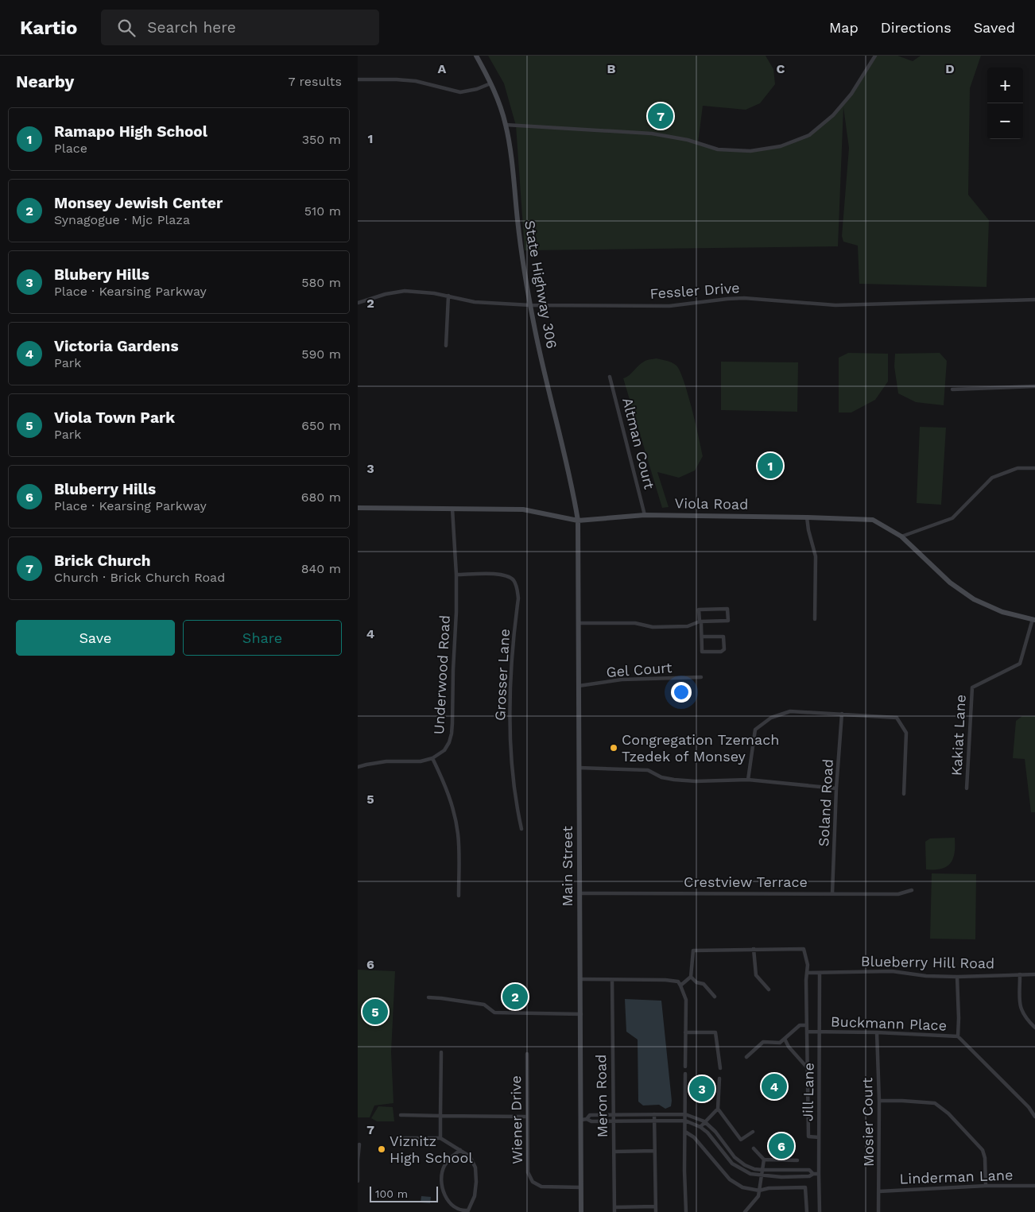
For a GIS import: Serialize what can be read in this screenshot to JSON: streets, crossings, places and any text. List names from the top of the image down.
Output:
{
  "streets": {
    "main road": ["State Highway 306", "Viola Road", "Main Street"],
    "street": [
      "Fessler Drive",
      "Altman Court",
      "Gel Court",
      "Underwood Road",
      "Grosser Lane",
      "Kakiat Lane",
      "Soland Road",
      "Crestview Terrace",
      "Blueberry Hill Road",
      "Buckmann Place",
      "Jill Lane",
      "Meron Road",
      "Wiener Drive",
      "Mosier Court",
      "Linderman Lane"
    ]
  },
  "crossings": [
    ["State Highway 306", "Fessler Drive"],
    ["State Highway 306", "Viola Road"],
    ["State Highway 306", "Main Street"],
    ["Altman Court", "Viola Road"],
    ["Viola Road", "Underwood Road"],
    ["Viola Road", "Kakiat Lane"],
    ["Viola Road", "Main Street"],
    ["Gel Court", "Main Street"],
    ["Underwood Road", "Grosser Lane"],
    ["Soland Road", "Crestview Terrace"],
    ["Main Street", "Crestview Terrace"],
    ["Main Street", "Wiener Drive"],
    ["Blueberry Hill Road", "Jill Lane"],
    ["Buckmann Place", "Jill Lane"],
    ["Buckmann Place", "Mosier Court"],
    ["Mosier Court", "Linderman Lane"]
  ],
  "places": ["Congregation Tzemach Tzedek of Monsey", "Viznitz High School"],
  "scale_bar": "100 m",
  "page": {
    "header": "Kartio",
    "search": "Search here",
    "nav": ["Map", "Directions", "Saved"],
    "heading": ["Nearby", "7 results"],
    "map_buttons": ["+", "−"],
    "pins": [
      "7",
      "1",
      "2",
      "5",
      "4",
      "3",
      "6"
    ],
    "list": [
      {
        "mark": "1",
        "name": "Ramapo High School",
        "note": "Place",
        "value": "350 m"
      },
      {
        "mark": "2",
        "name": "Monsey Jewish Center",
        "note": "Synagogue · Mjc Plaza",
        "value": "510 m"
      },
      {
        "mark": "3",
        "name": "Blubery Hills",
        "note": "Place · Kearsing Parkway",
        "value": "580 m"
      },
      {
        "mark": "4",
        "name": "Victoria Gardens",
        "note": "Park",
        "value": "590 m"
      },
      {
        "mark": "5",
        "name": "Viola Town Park",
        "note": "Park",
        "value": "650 m"
      },
      {
        "mark": "6",
        "name": "Bluberry Hills",
        "note": "Place · Kearsing Parkway",
        "value": "680 m"
      },
      {
        "mark": "7",
        "name": "Brick Church",
        "note": "Church · Brick Church Road",
        "value": "840 m"
      }
    ],
    "buttons": ["Save", "Share"],
    "scale": "100 m"
  },
  "grid": {
    "columns": [
      "A",
      "B",
      "C",
      "D"
    ],
    "rows": [
      "1",
      "2",
      "3",
      "4",
      "5",
      "6",
      "7"
    ]
  }
}
